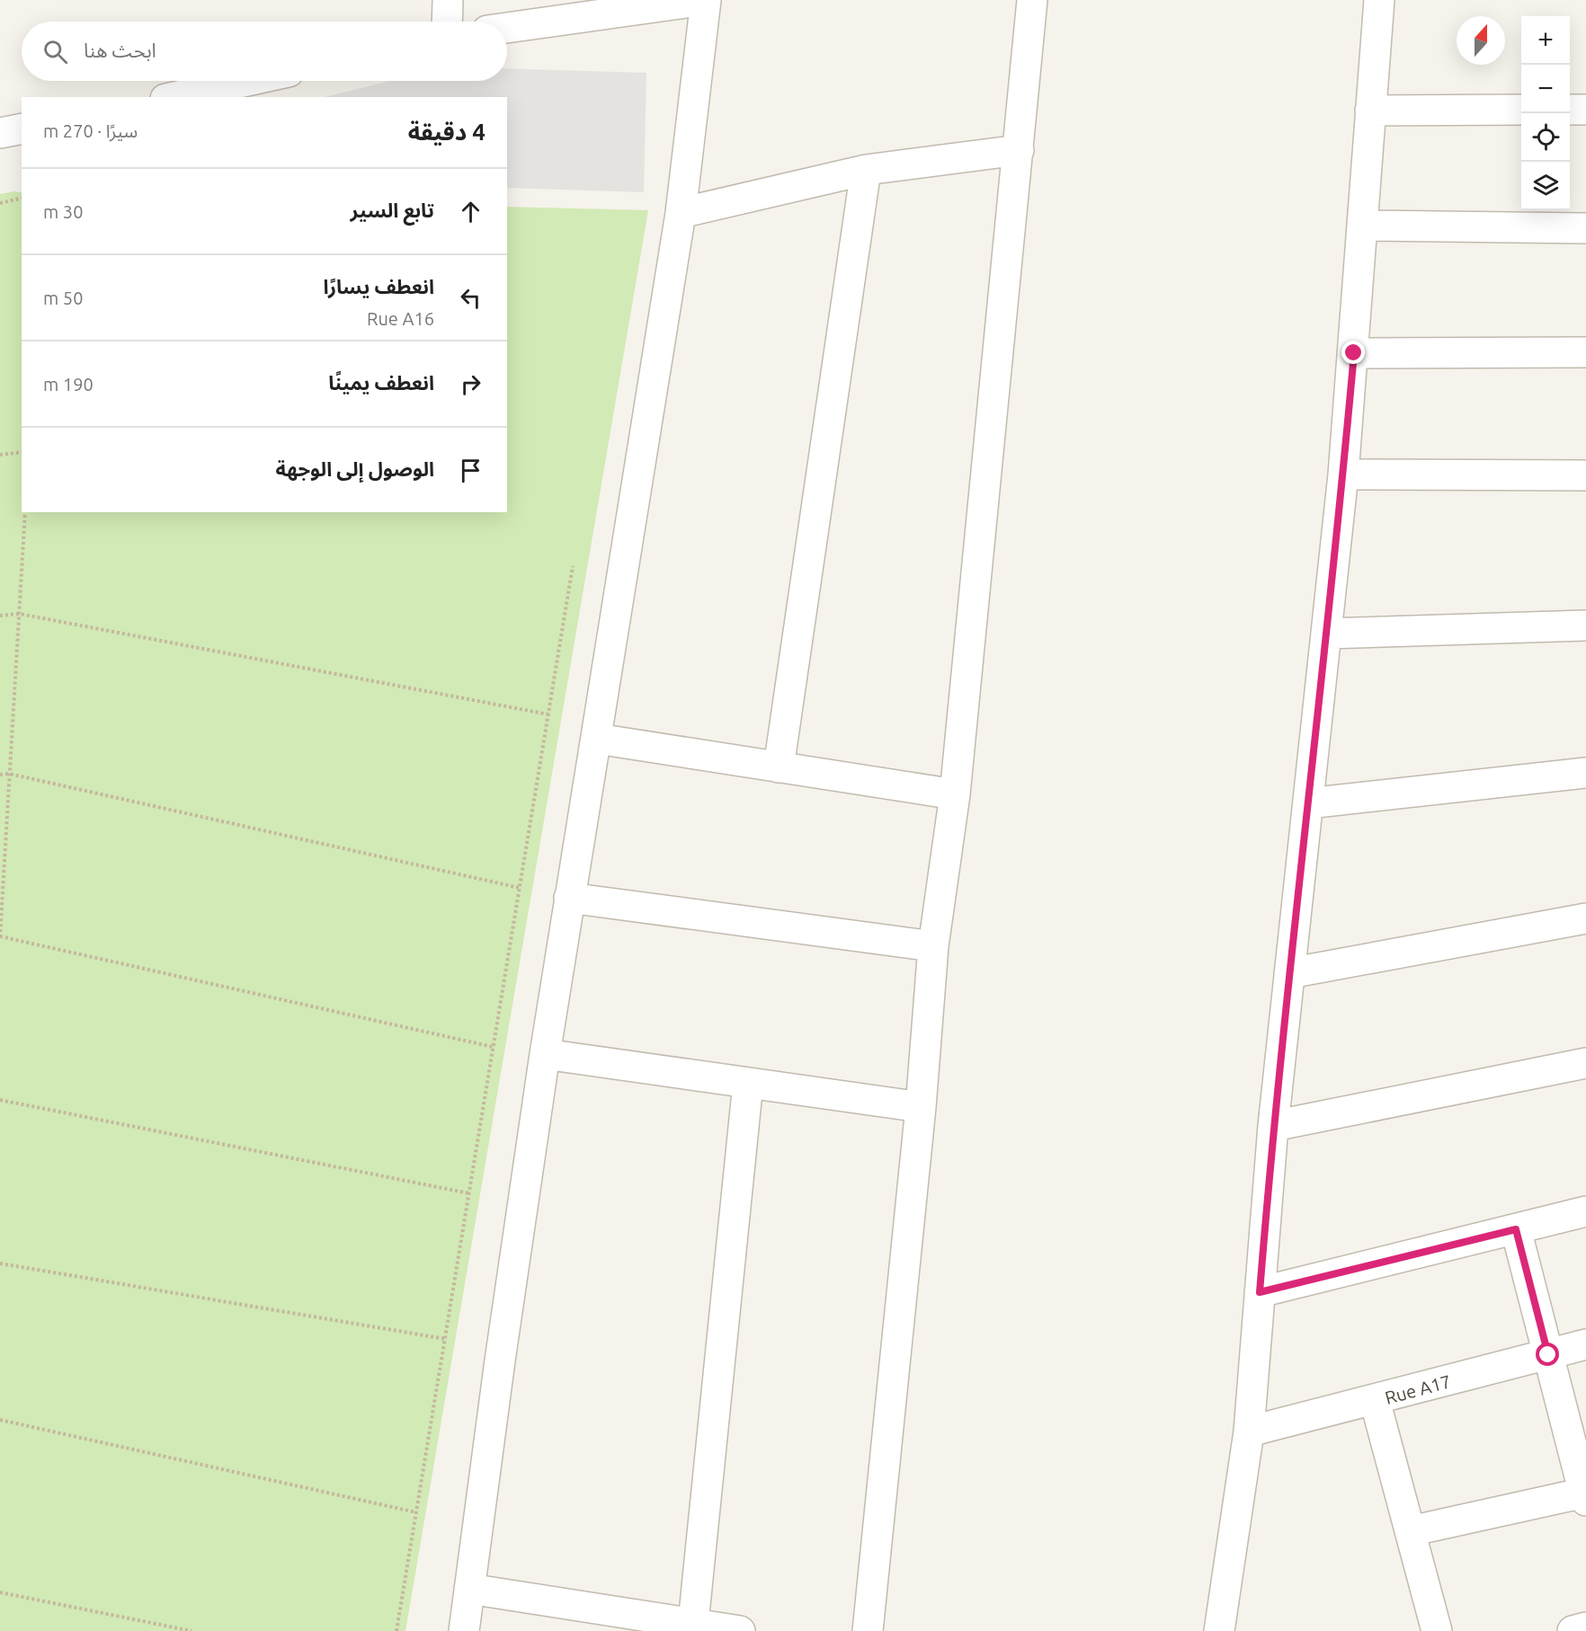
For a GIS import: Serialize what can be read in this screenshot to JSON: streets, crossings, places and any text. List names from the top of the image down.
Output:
{
  "streets": {
    "street": ["Rue A17"]
  },
  "north": "top",
  "page": {
    "map_buttons": ["+", "−"],
    "search": "ابحث هنا",
    "heading": ["4 دقيقة", "سيرًا · 270 m"],
    "list": [
      ["تابع السير", "30 m"],
      ["انعطف يسارًا", "Rue A16", "50 m"],
      ["انعطف يمينًا", "190 m"],
      "الوصول إلى الوجهة"
    ]
  }
}
